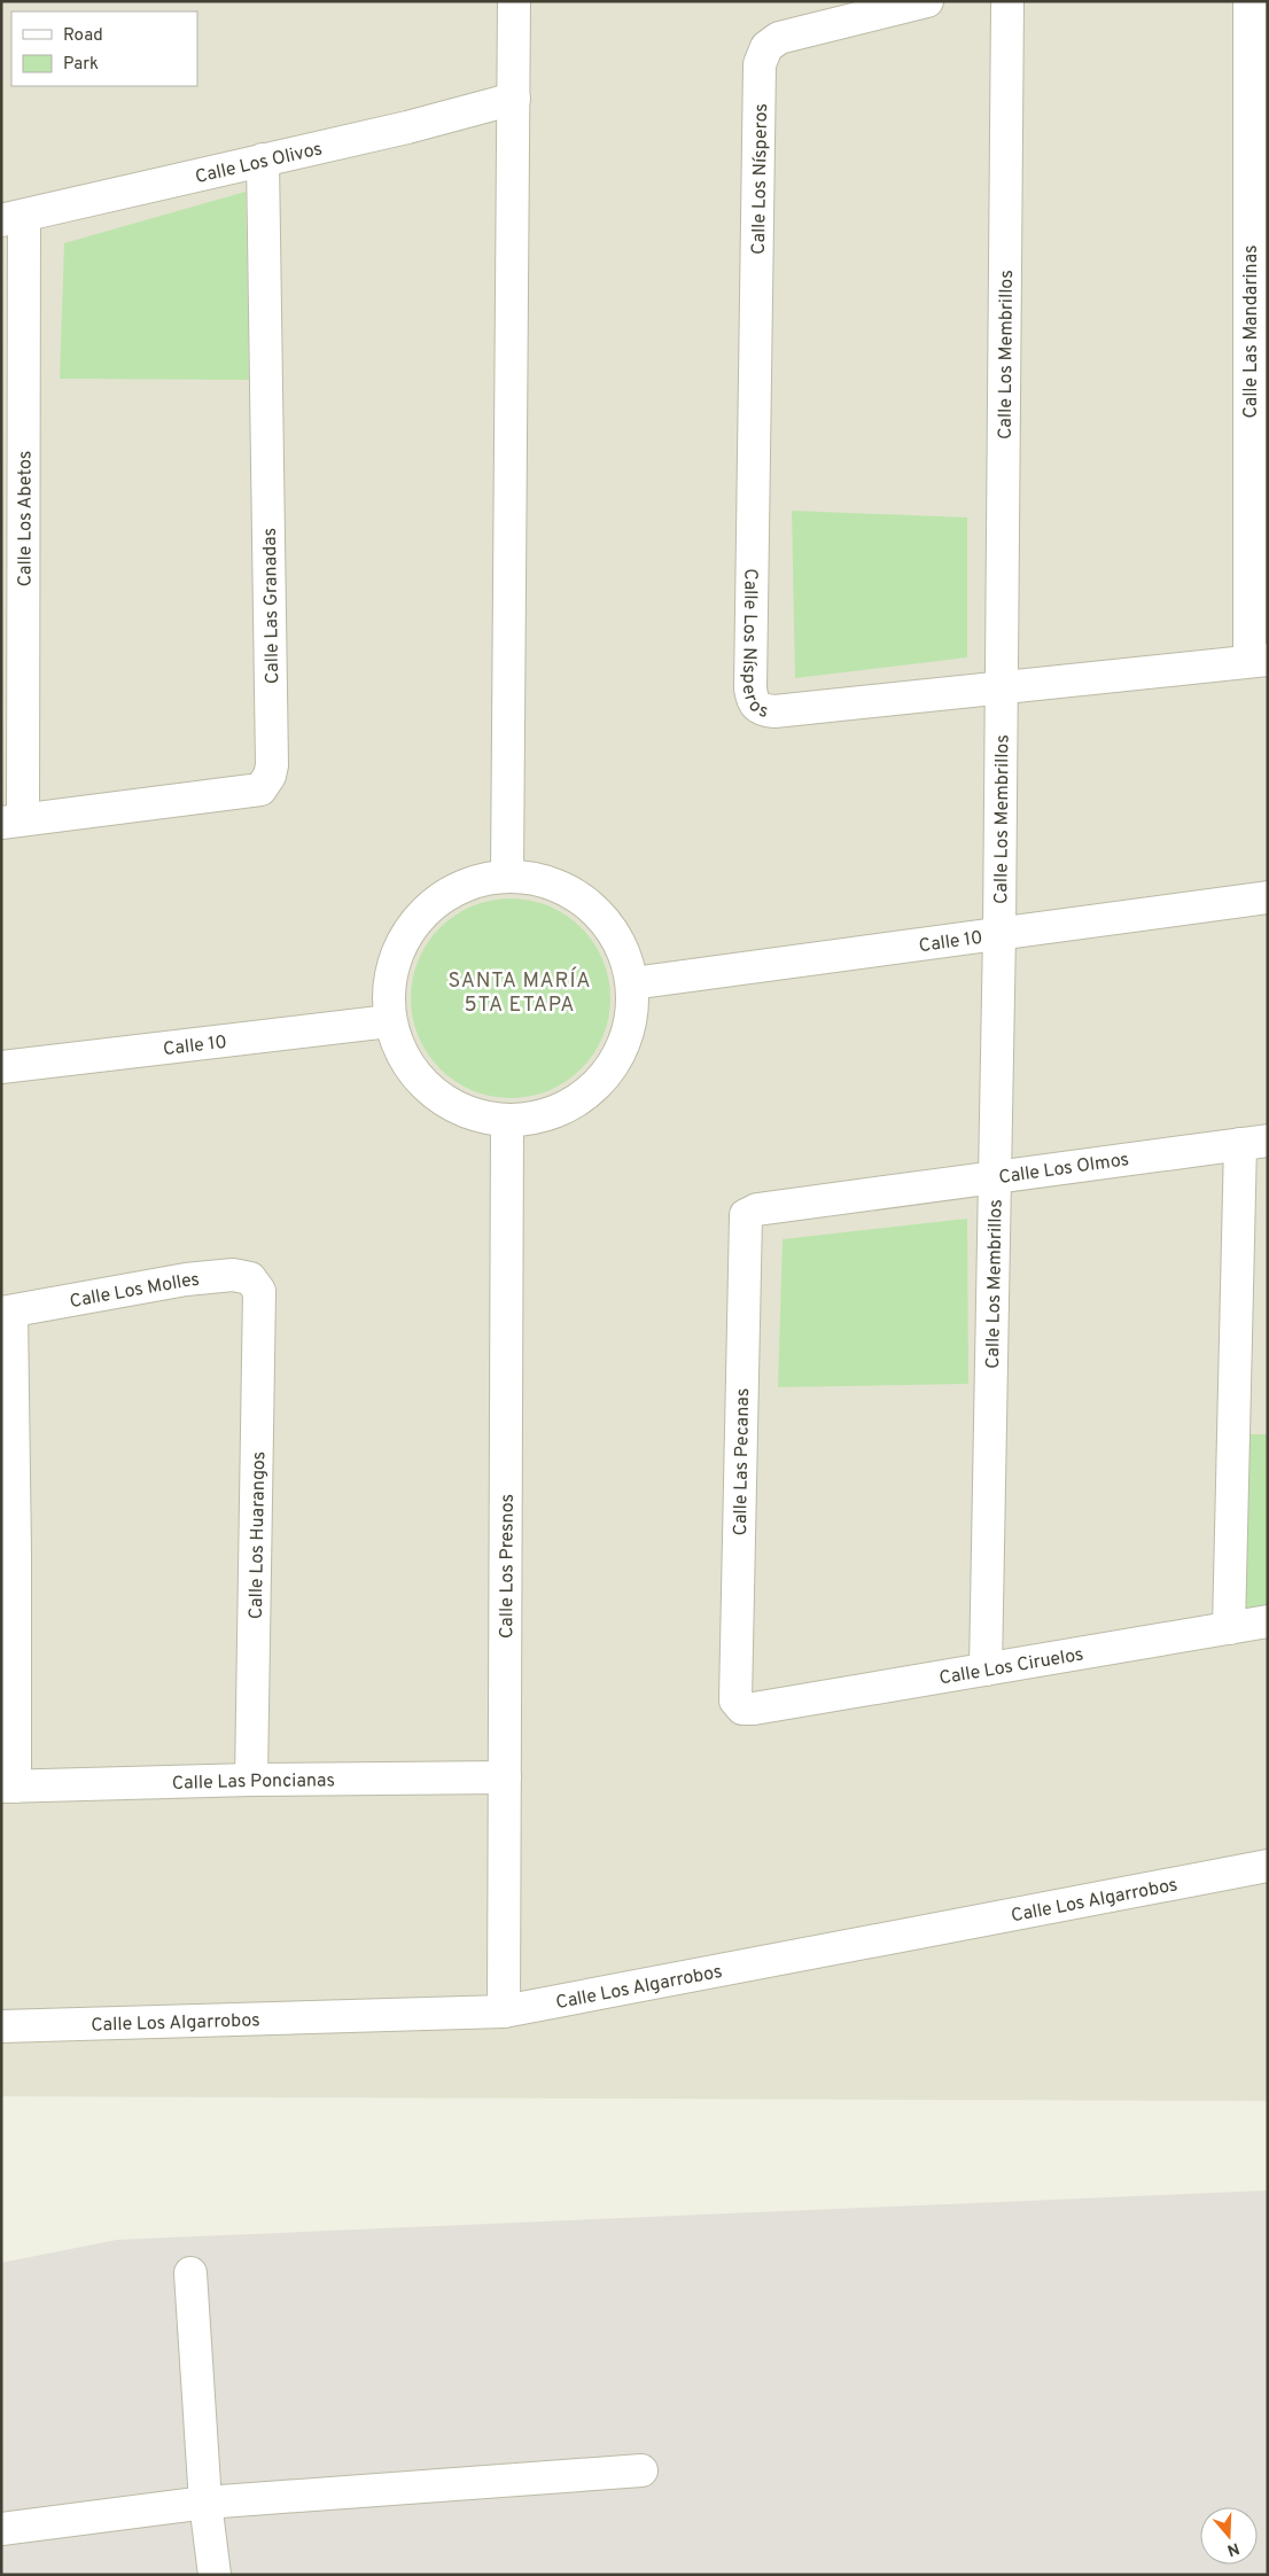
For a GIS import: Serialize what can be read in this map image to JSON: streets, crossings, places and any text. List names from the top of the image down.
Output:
{
  "streets": {
    "street": [
      "Calle Los Olivos",
      "Calle Los Nísperos",
      "Calle Las Mandarinas",
      "Calle Los Membrillos",
      "Calle Los Abetos",
      "Calle Las Granadas",
      "Calle 10",
      "Calle Los Olmos",
      "Calle Los Molles",
      "Calle Las Pecanas",
      "Calle Los Huarangos",
      "Calle Los Presnos",
      "Calle Los Ciruelos",
      "Calle Las Poncianas",
      "Calle Los Algarrobos"
    ]
  },
  "crossings": [
    ["Calle Los Olivos", "Calle Los Abetos"],
    ["Calle Los Olivos", "Calle Las Granadas"],
    ["Calle Los Nísperos", "Calle Las Mandarinas"],
    ["Calle Los Nísperos", "Calle Los Membrillos"],
    ["Calle Los Membrillos", "Calle 10"],
    ["Calle Los Membrillos", "Calle Los Olmos"],
    ["Calle Los Membrillos", "Calle Los Ciruelos"],
    ["Calle Los Abetos", "Calle Las Granadas"],
    ["Calle Los Olmos", "Calle Las Pecanas"],
    ["Calle Los Molles", "Calle Los Huarangos"],
    ["Calle Las Pecanas", "Calle Los Ciruelos"],
    ["Calle Los Huarangos", "Calle Las Poncianas"],
    ["Calle Los Presnos", "Calle Las Poncianas"],
    ["Calle Los Presnos", "Calle Los Algarrobos"]
  ],
  "districts": ["SANTA MARÍA 5TA ETAPA"],
  "legend": ["Road", "Park"],
  "north": "bottom"
}
